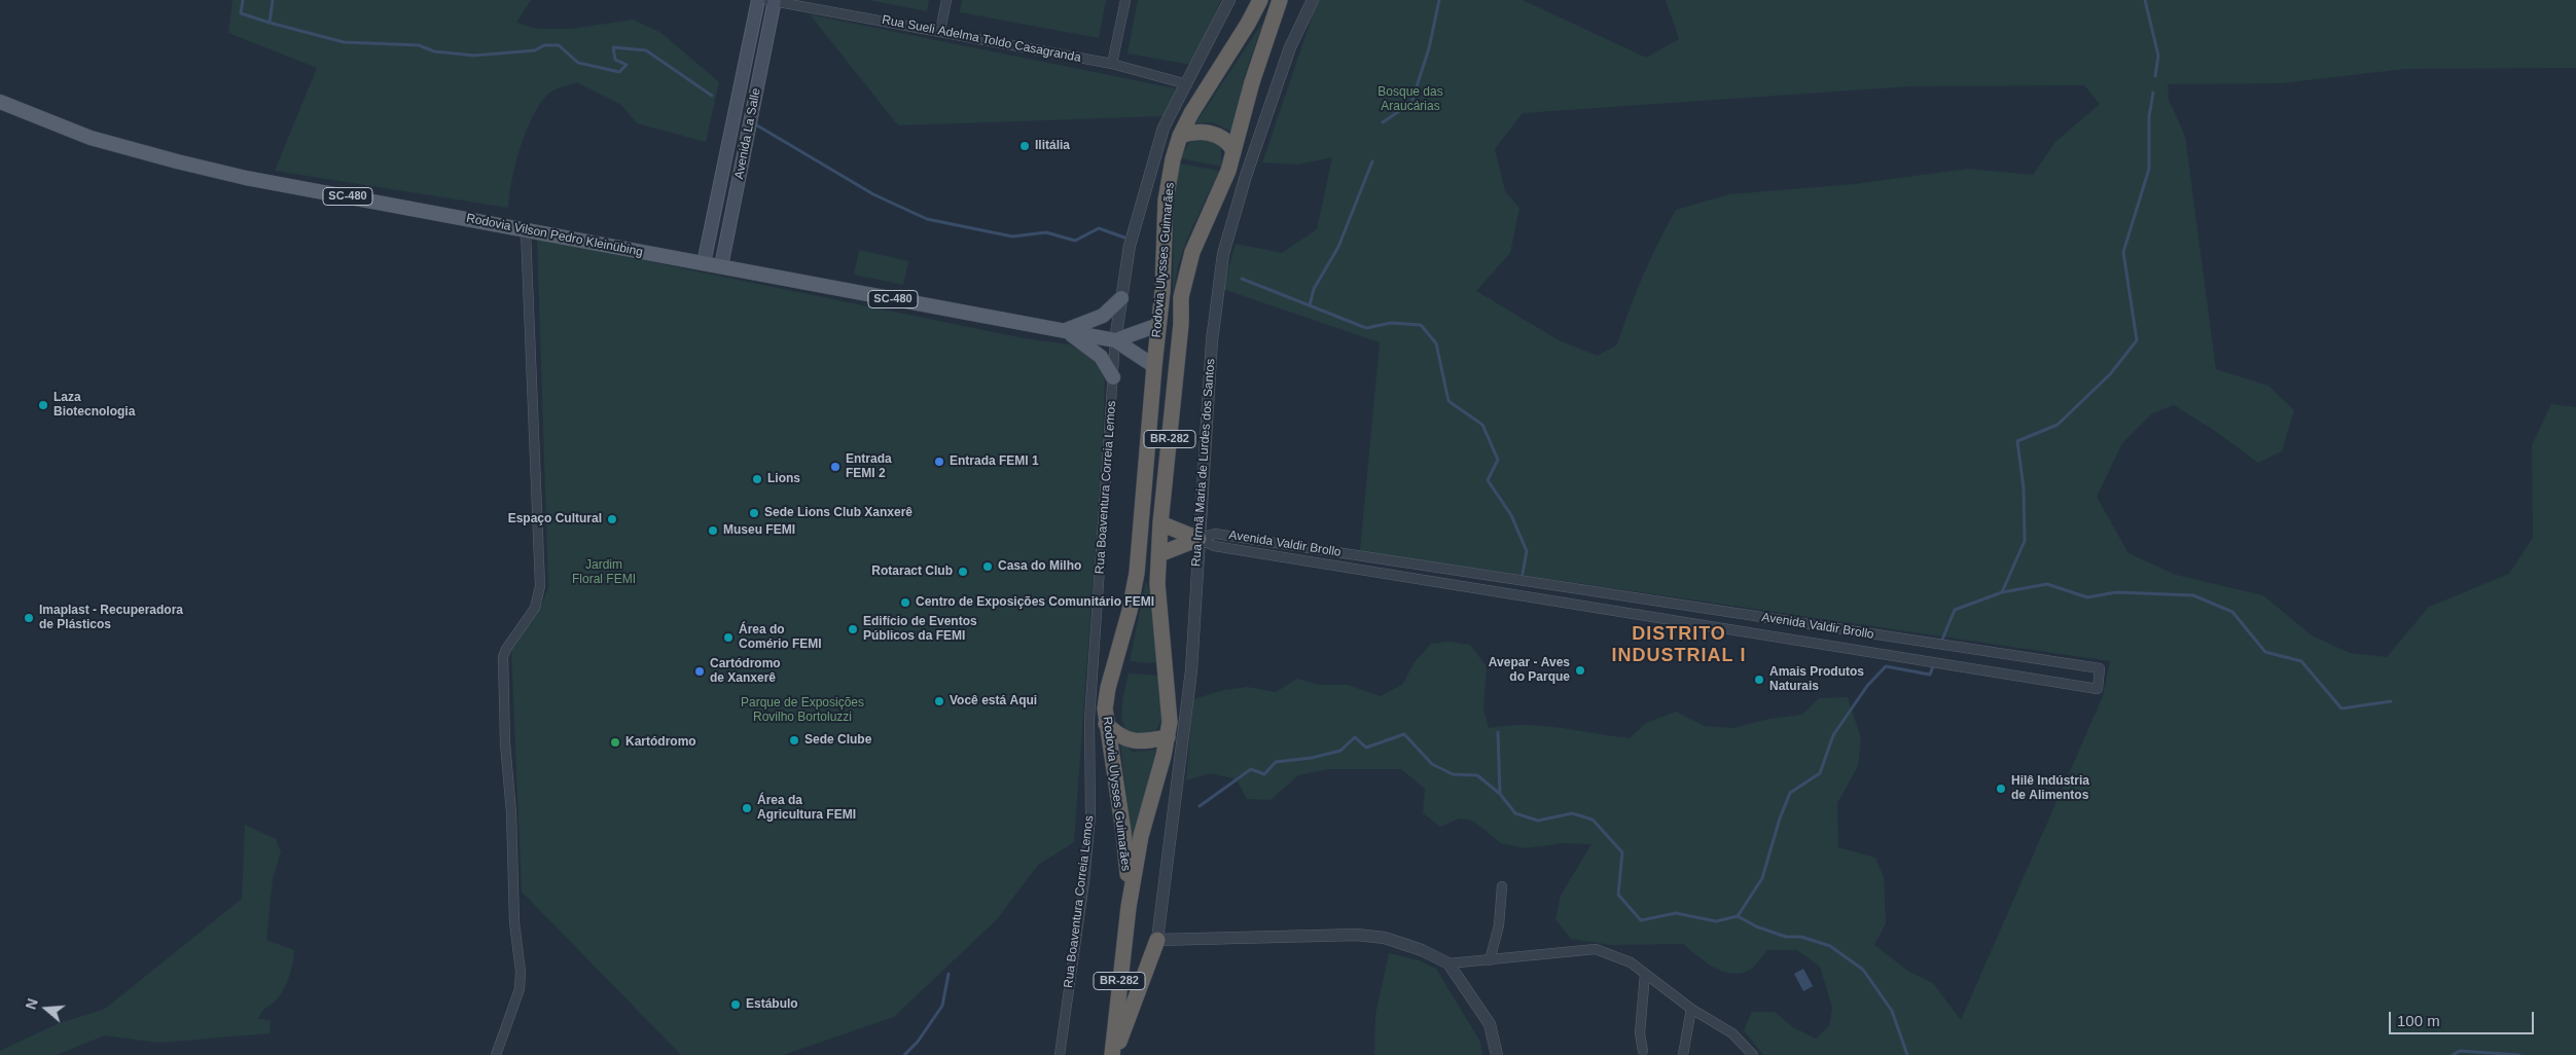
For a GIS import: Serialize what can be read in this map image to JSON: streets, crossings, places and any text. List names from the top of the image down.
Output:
{
  "streets": {
    "highway": ["Rodovia Ulysses Guimarães", "BR-282"],
    "main road": ["Avenida La Salle", "SC-480", "Rodovia Vilson Pedro Kleinübing"],
    "street": [
      "Rua Sueli Adelma Toldo Casagranda",
      "Rua Irmã Maria de Lurdes dos Santos",
      "Rua Boaventura Correia Lemos",
      "Avenida Valdir Brollo"
    ]
  },
  "crossings": [
    ["Rua Sueli Adelma Toldo Casagranda", "Avenida La Salle"],
    ["Rua Sueli Adelma Toldo Casagranda", "Rua Boaventura Correia Lemos"],
    ["Avenida La Salle", "Rodovia Vilson Pedro Kleinübing"],
    ["Rodovia Vilson Pedro Kleinübing", "Rodovia Ulysses Guimarães"],
    ["Rodovia Vilson Pedro Kleinübing", "Rua Boaventura Correia Lemos"],
    ["Rua Irmã Maria de Lurdes dos Santos", "Avenida Valdir Brollo"]
  ],
  "districts": ["DISTRITO INDUSTRIAL I"],
  "parks": ["Bosque das Araucárias", "Jardim Floral FEMI", "Parque de Exposições Rovilho Bortoluzzi"],
  "places": [
    "Ilitália",
    "Laza Biotecnologia",
    "Entrada FEMI 1",
    "Entrada FEMI 2",
    "Lions",
    "Sede Lions Club Xanxerê",
    "Espaço Cultural",
    "Museu FEMI",
    "Casa do Milho",
    "Rotaract Club",
    "Centro de Exposições Comunitário FEMI",
    "Imaplast - Recuperadora de Plásticos",
    "Edifício de Eventos Públicos da FEMI",
    "Área do Comério FEMI",
    "Avepar - Aves do Parque",
    "Cartódromo de Xanxerê",
    "Amais Produtos Naturais",
    "Você está Aqui",
    "Sede Clube",
    "Kartódromo",
    "Hilê Indústria de Alimentos",
    "Área da Agricultura FEMI",
    "Estábulo"
  ],
  "scale_bar": "100 m",
  "north": "left"
}
